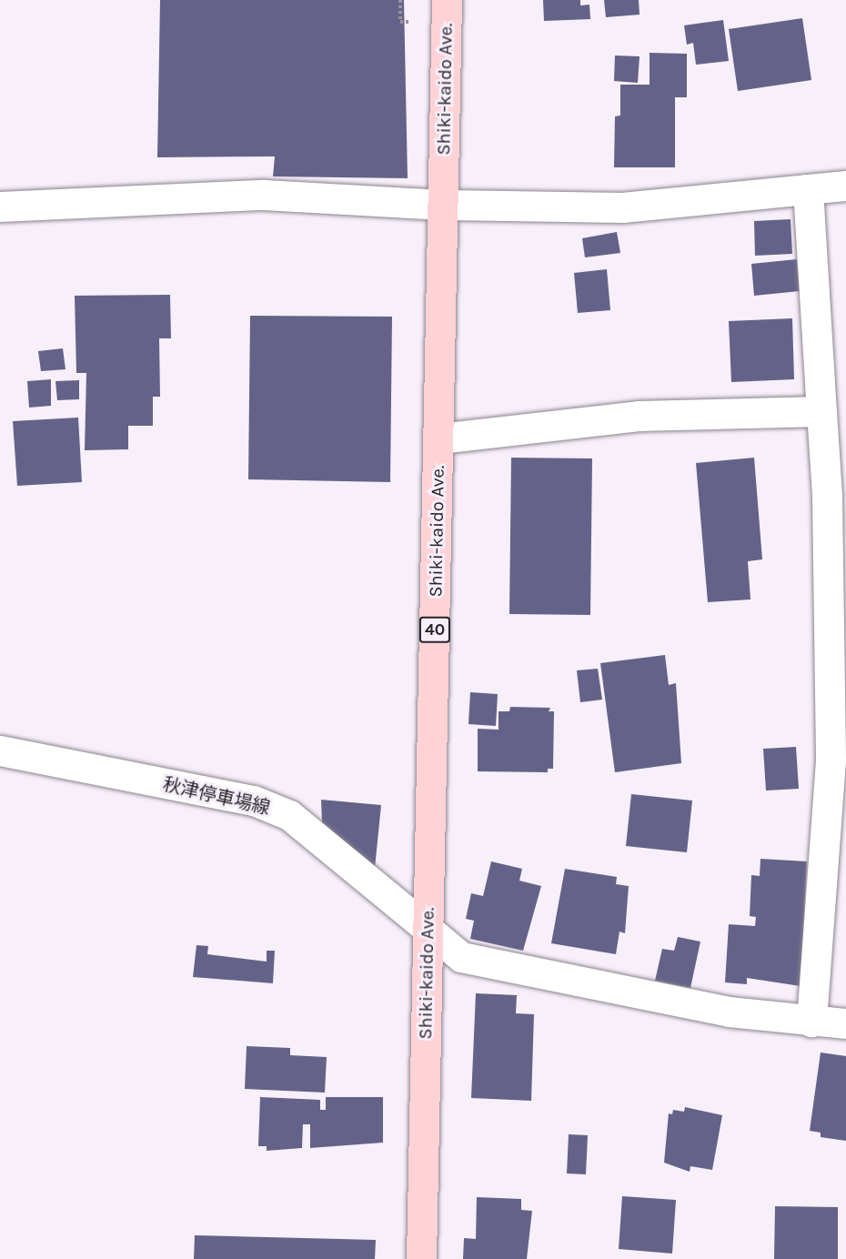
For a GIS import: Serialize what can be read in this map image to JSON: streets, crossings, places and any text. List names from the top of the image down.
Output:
{
  "streets": {
    "main road": ["Shiki-kaido Ave.", "40"],
    "street": ["秋津停車場線"]
  },
  "crossings": [
    ["Shiki-kaido Ave.", "秋津停車場線"]
  ]
}
